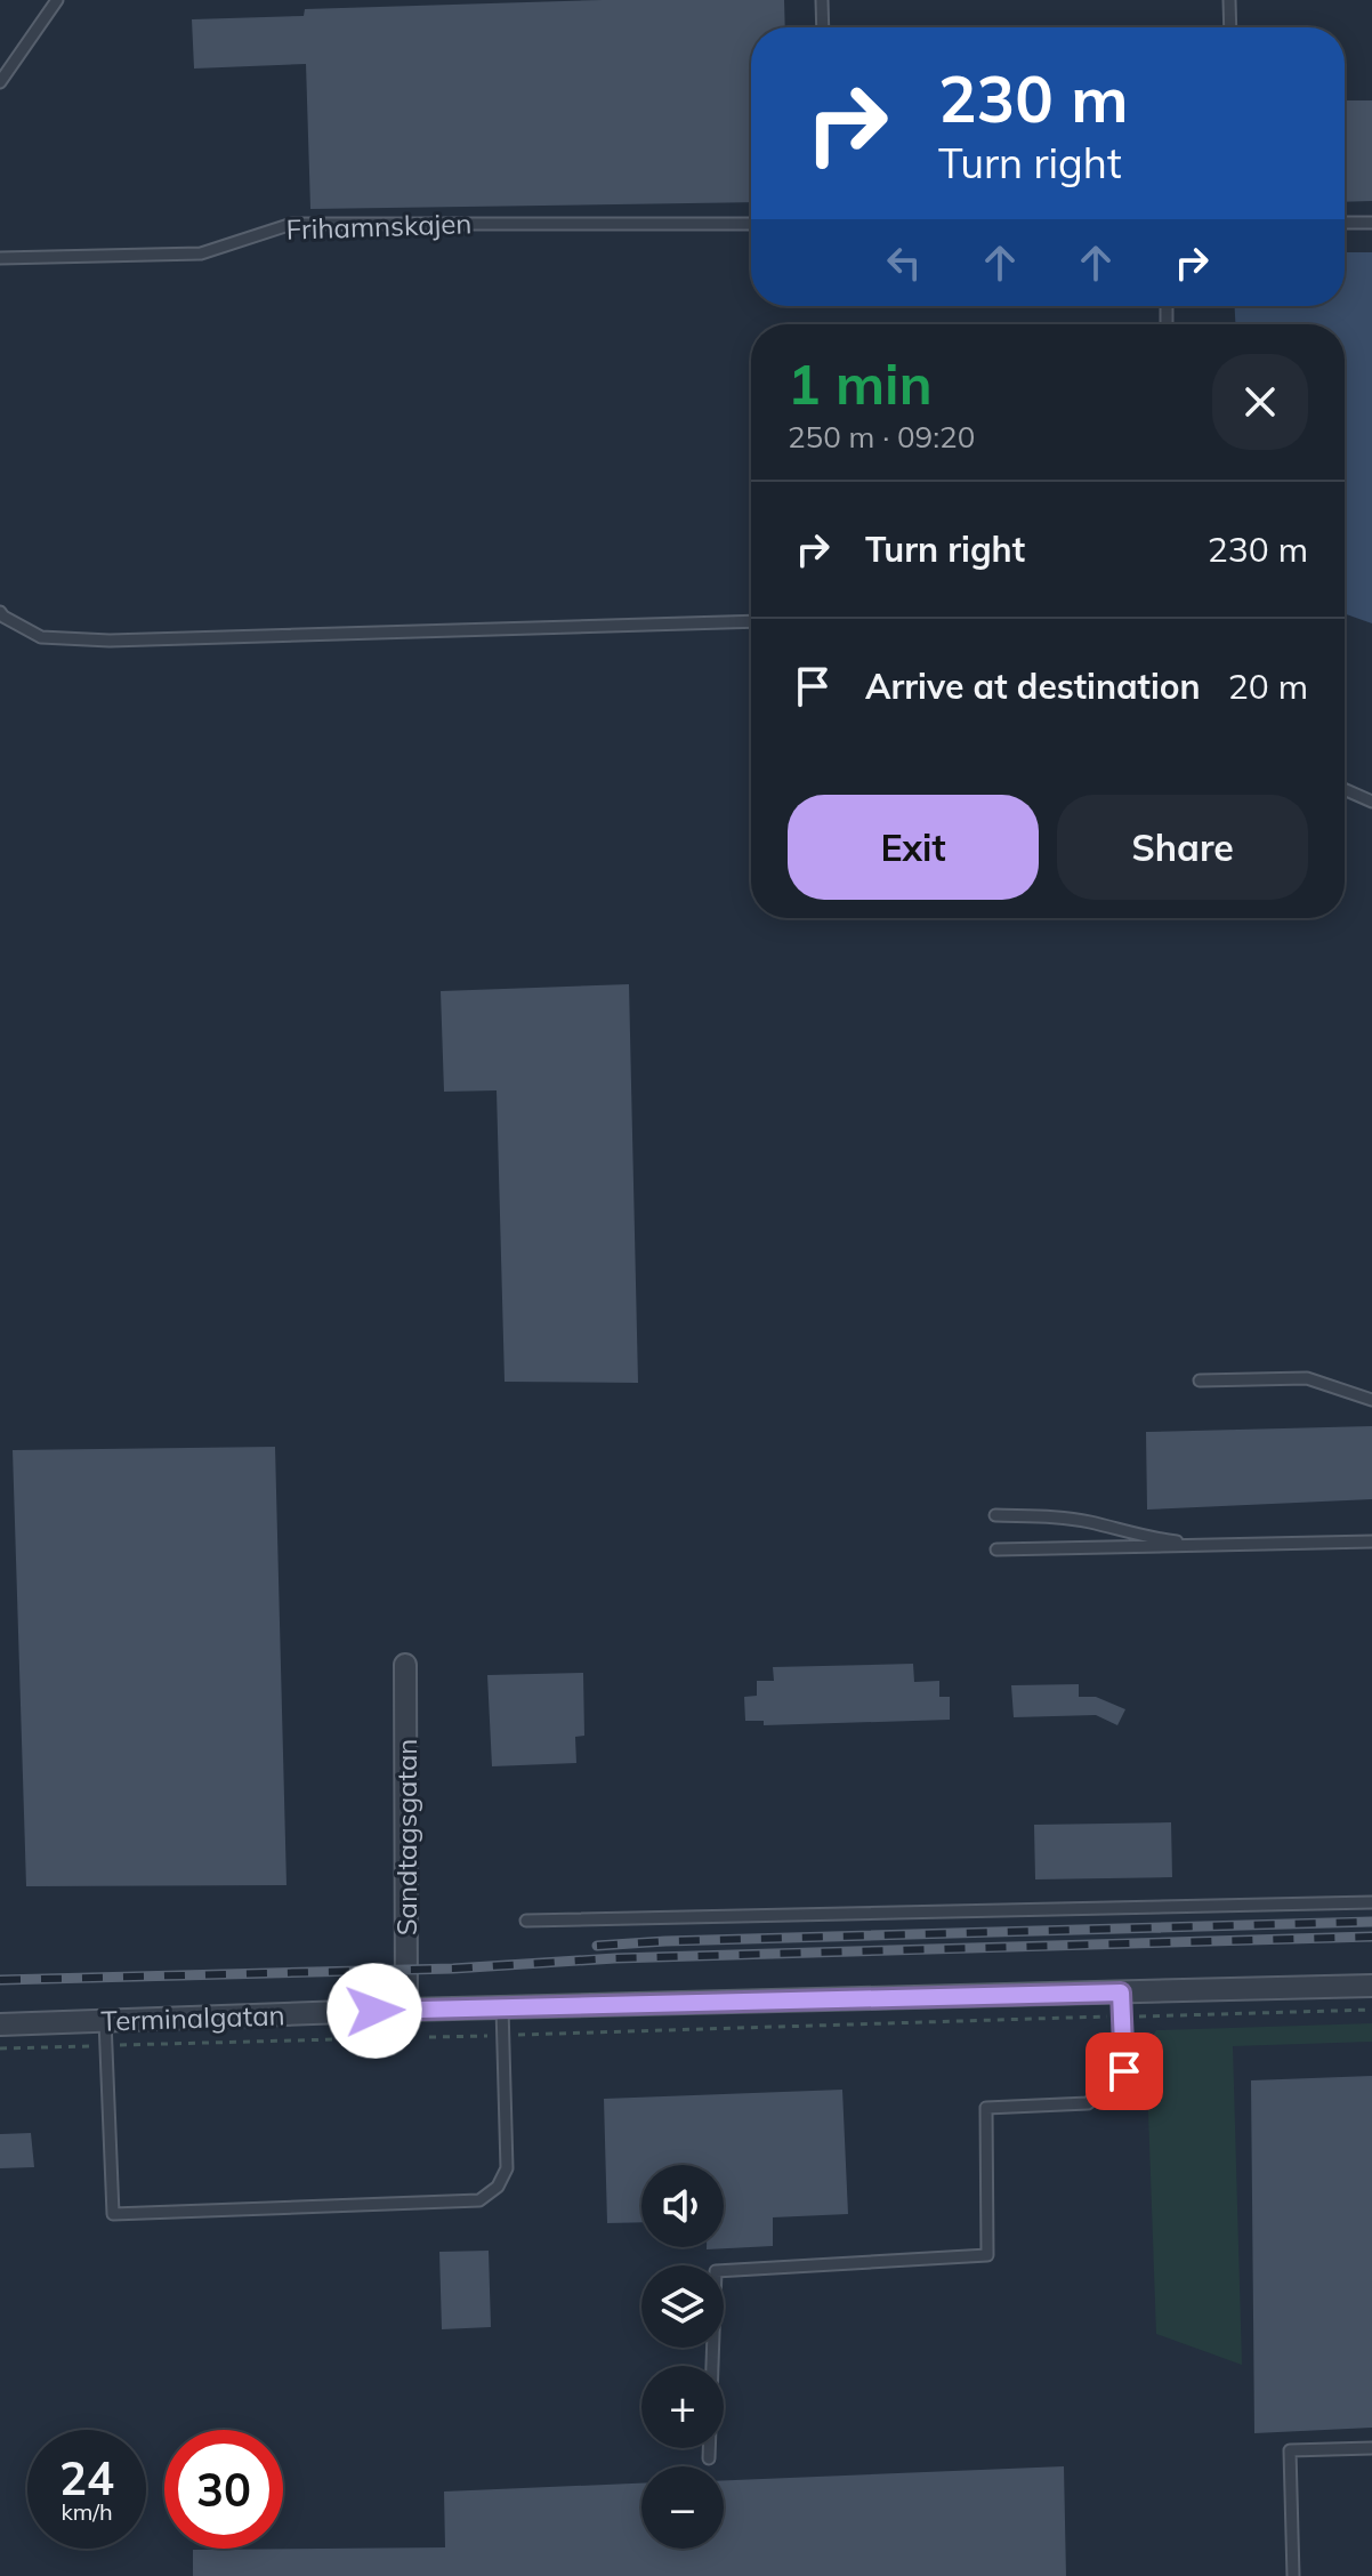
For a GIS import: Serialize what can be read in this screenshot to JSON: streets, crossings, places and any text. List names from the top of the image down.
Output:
{
  "streets": {
    "street": ["Sandtagsgatan", "Terminalgatan"],
    "lane": ["Frihamnskajen"]
  },
  "crossings": [
    ["Sandtagsgatan", "Terminalgatan"]
  ],
  "page": {
    "turn": ["230 m", "Turn right"],
    "heading": ["1 min", "250 m · 09:20"],
    "list": [
      {
        "name": "Turn right",
        "value": "230 m"
      },
      {
        "name": "Arrive at destination",
        "value": "20 m"
      }
    ],
    "buttons": ["Exit", "Share"],
    "map_buttons": ["+", "−"],
    "speed": "24 km/h",
    "limit": "30"
  }
}
